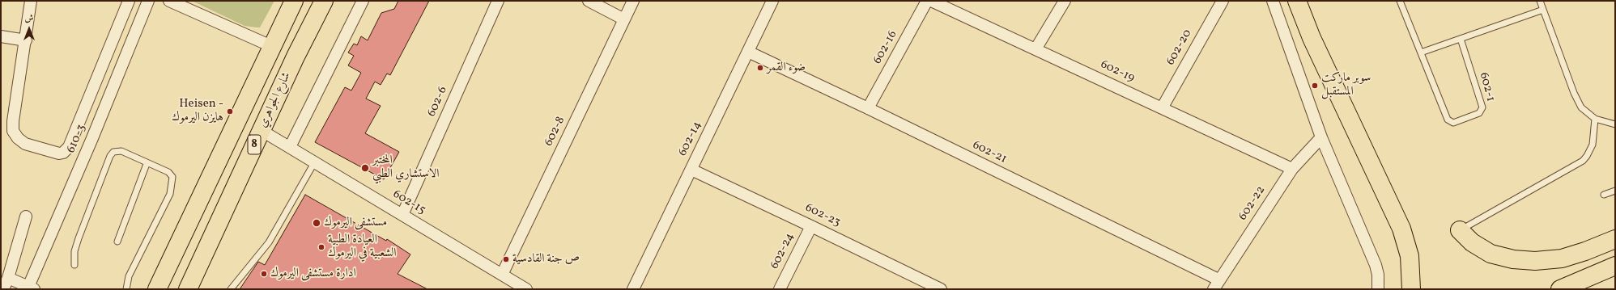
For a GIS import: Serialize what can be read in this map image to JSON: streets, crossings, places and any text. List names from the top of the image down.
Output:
{
  "streets": {
    "main road": ["شارع الجواهري", "8"],
    "street": [
      "602-16",
      "602-20",
      "602-19",
      "602-6",
      "602-8",
      "610-3",
      "602-14",
      "602-21",
      "602-15",
      "602-22",
      "602-23",
      "602-24"
    ],
    "lane": ["602-1"]
  },
  "crossings": [
    ["602-16", "602-21"],
    ["602-20", "602-19"],
    ["602-19", "602-22"],
    ["شارع الجواهري", "602-15"],
    ["602-6", "602-15"],
    ["602-8", "602-15"],
    ["602-14", "602-21"],
    ["602-14", "602-23"],
    ["602-21", "602-22"],
    ["602-23", "602-24"]
  ],
  "places": [
    "ضوء القمر",
    "سوبر ماركت المستقبل",
    "Heisen - هايزن اليرموك",
    "المختبر الاستشاري الطبي",
    "مستشفى اليرموك",
    "العيادة الطبية الشعبية في اليرموك",
    "ص جنة القادسية",
    "ادارة مستشفى اليرموك"
  ],
  "north": "top"
}
